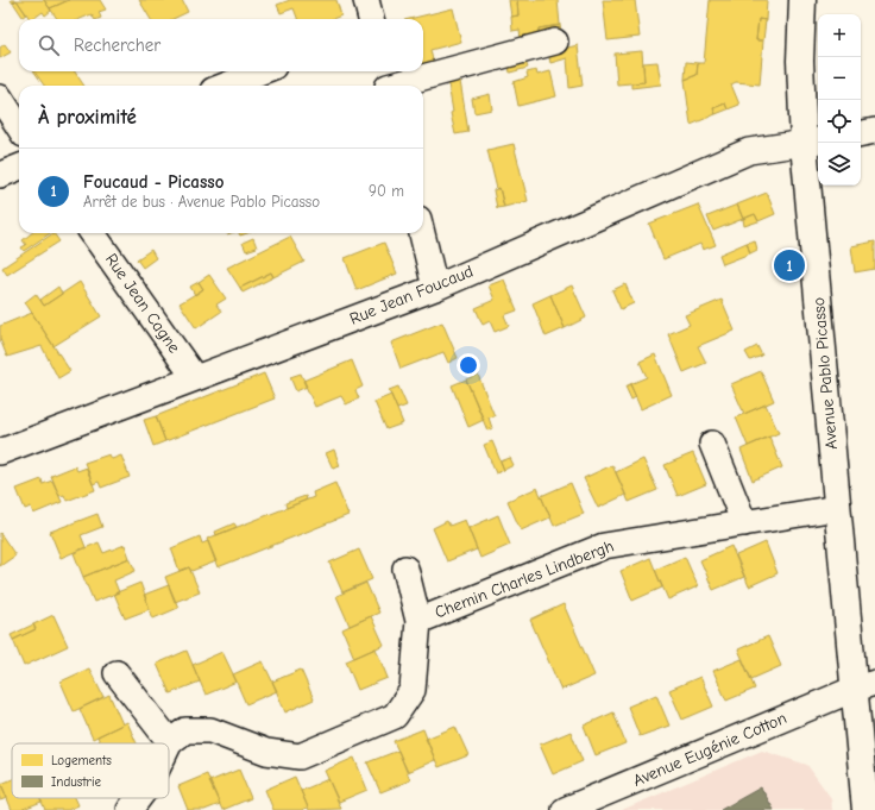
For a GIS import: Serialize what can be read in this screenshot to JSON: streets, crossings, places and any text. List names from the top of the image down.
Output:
{
  "streets": {
    "main road": ["Avenue Pablo Picasso"],
    "street": [
      "Rue Jean Foucaud",
      "Rue Jean Cagne",
      "Chemin Charles Lindbergh",
      "Avenue Eugénie Cotton"
    ]
  },
  "crossings": [
    ["Rue Jean Foucaud", "Rue Jean Cagne"],
    ["Rue Jean Foucaud", "Avenue Pablo Picasso"],
    ["Avenue Pablo Picasso", "Chemin Charles Lindbergh"],
    ["Avenue Pablo Picasso", "Avenue Eugénie Cotton"]
  ],
  "legend": ["Logements", "Industrie"],
  "page": {
    "map_buttons": ["+", "−"],
    "search": "Rechercher",
    "heading": "À proximité",
    "list": [
      {
        "mark": "1",
        "name": "Foucaud - Picasso",
        "note": "Arrêt de bus · Avenue Pablo Picasso",
        "value": "90 m"
      }
    ],
    "pins": "1"
  }
}
